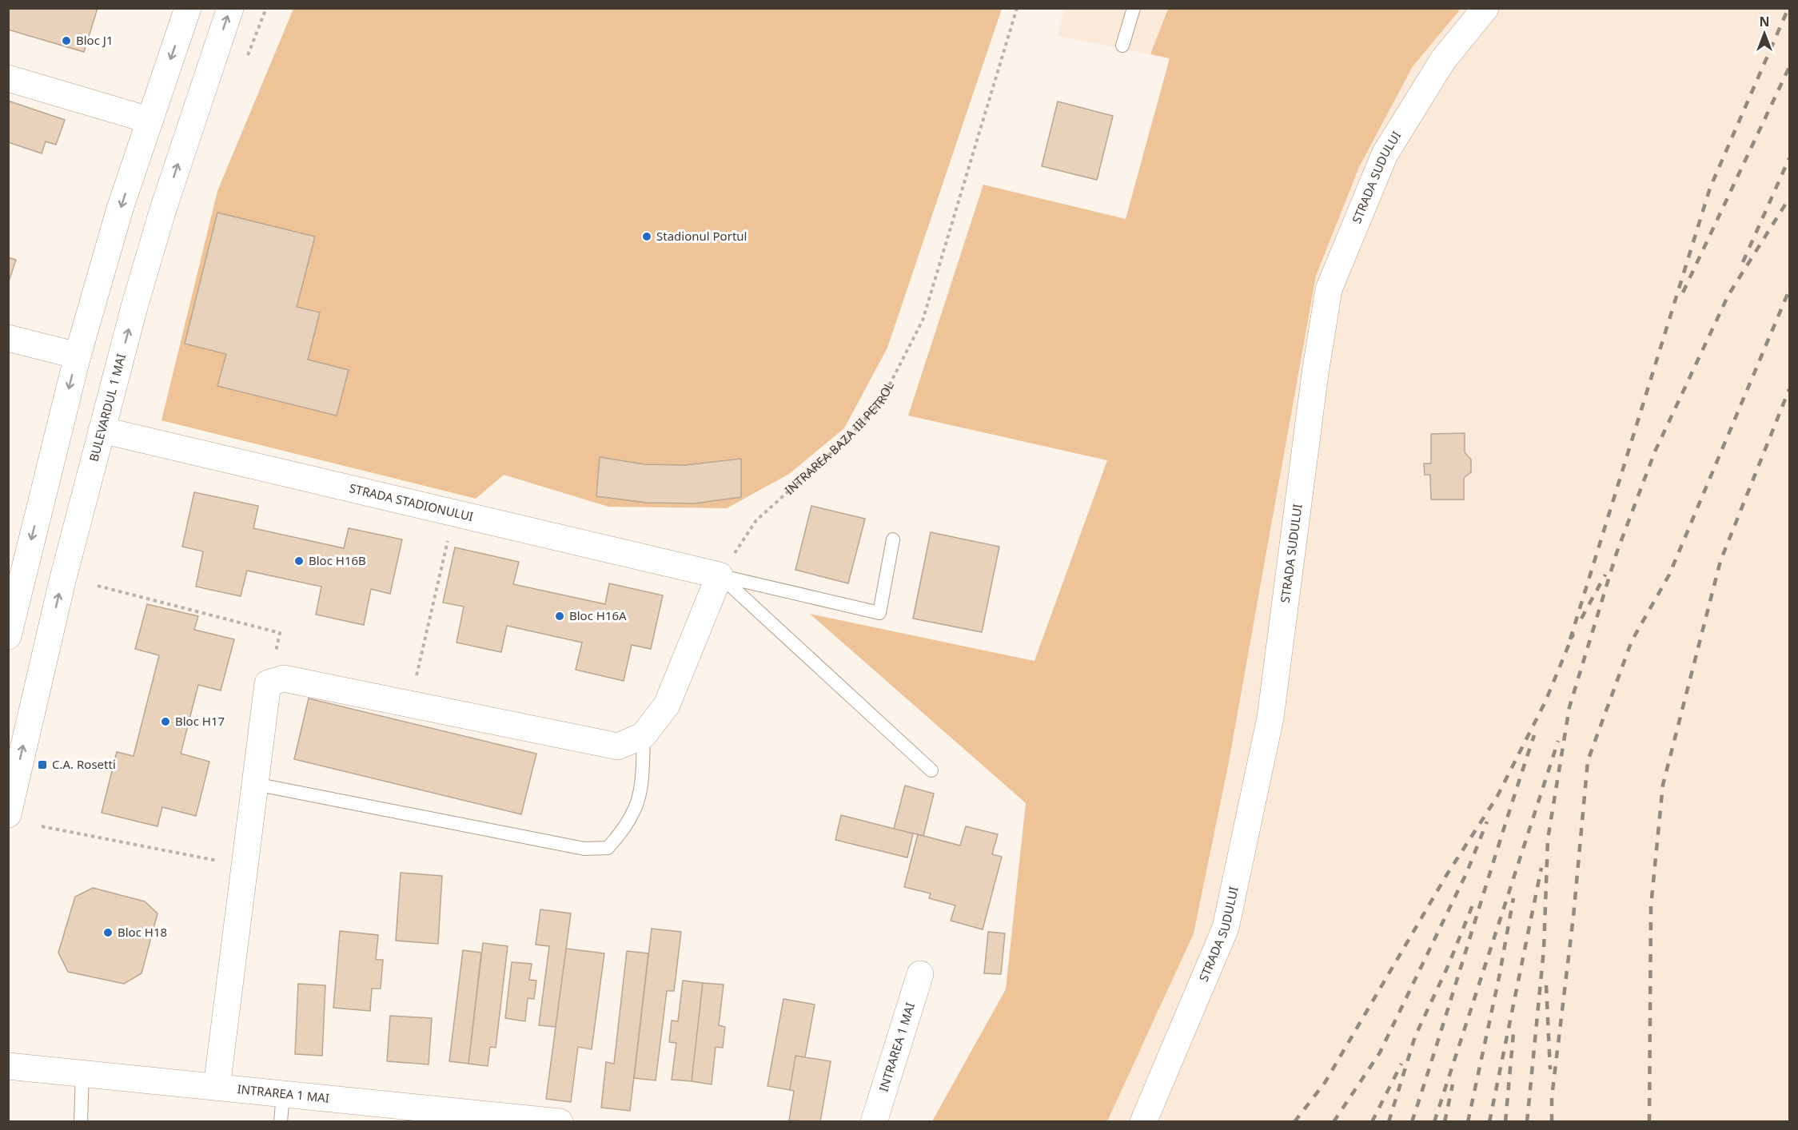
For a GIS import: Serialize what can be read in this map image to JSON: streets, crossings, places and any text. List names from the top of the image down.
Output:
{
  "streets": {
    "street": [
      "STRADA SUDULUI",
      "BULEVARDUL 1 MAI",
      "STRADA STADIONULUI",
      "INTRAREA 1 MAI"
    ],
    "path": ["INTRAREA BAZA III PETROL"]
  },
  "crossings": [
    ["BULEVARDUL 1 MAI", "STRADA STADIONULUI"],
    ["INTRAREA BAZA III PETROL", "STRADA STADIONULUI"]
  ],
  "places": {
    "other": [
      "Bloc J1",
      "Stadionul Portul",
      "Bloc H16B",
      "Bloc H16A",
      "Bloc H17",
      "Bloc H18"
    ],
    "transit": ["C.A. Rosetti"]
  },
  "north": "top"
}
